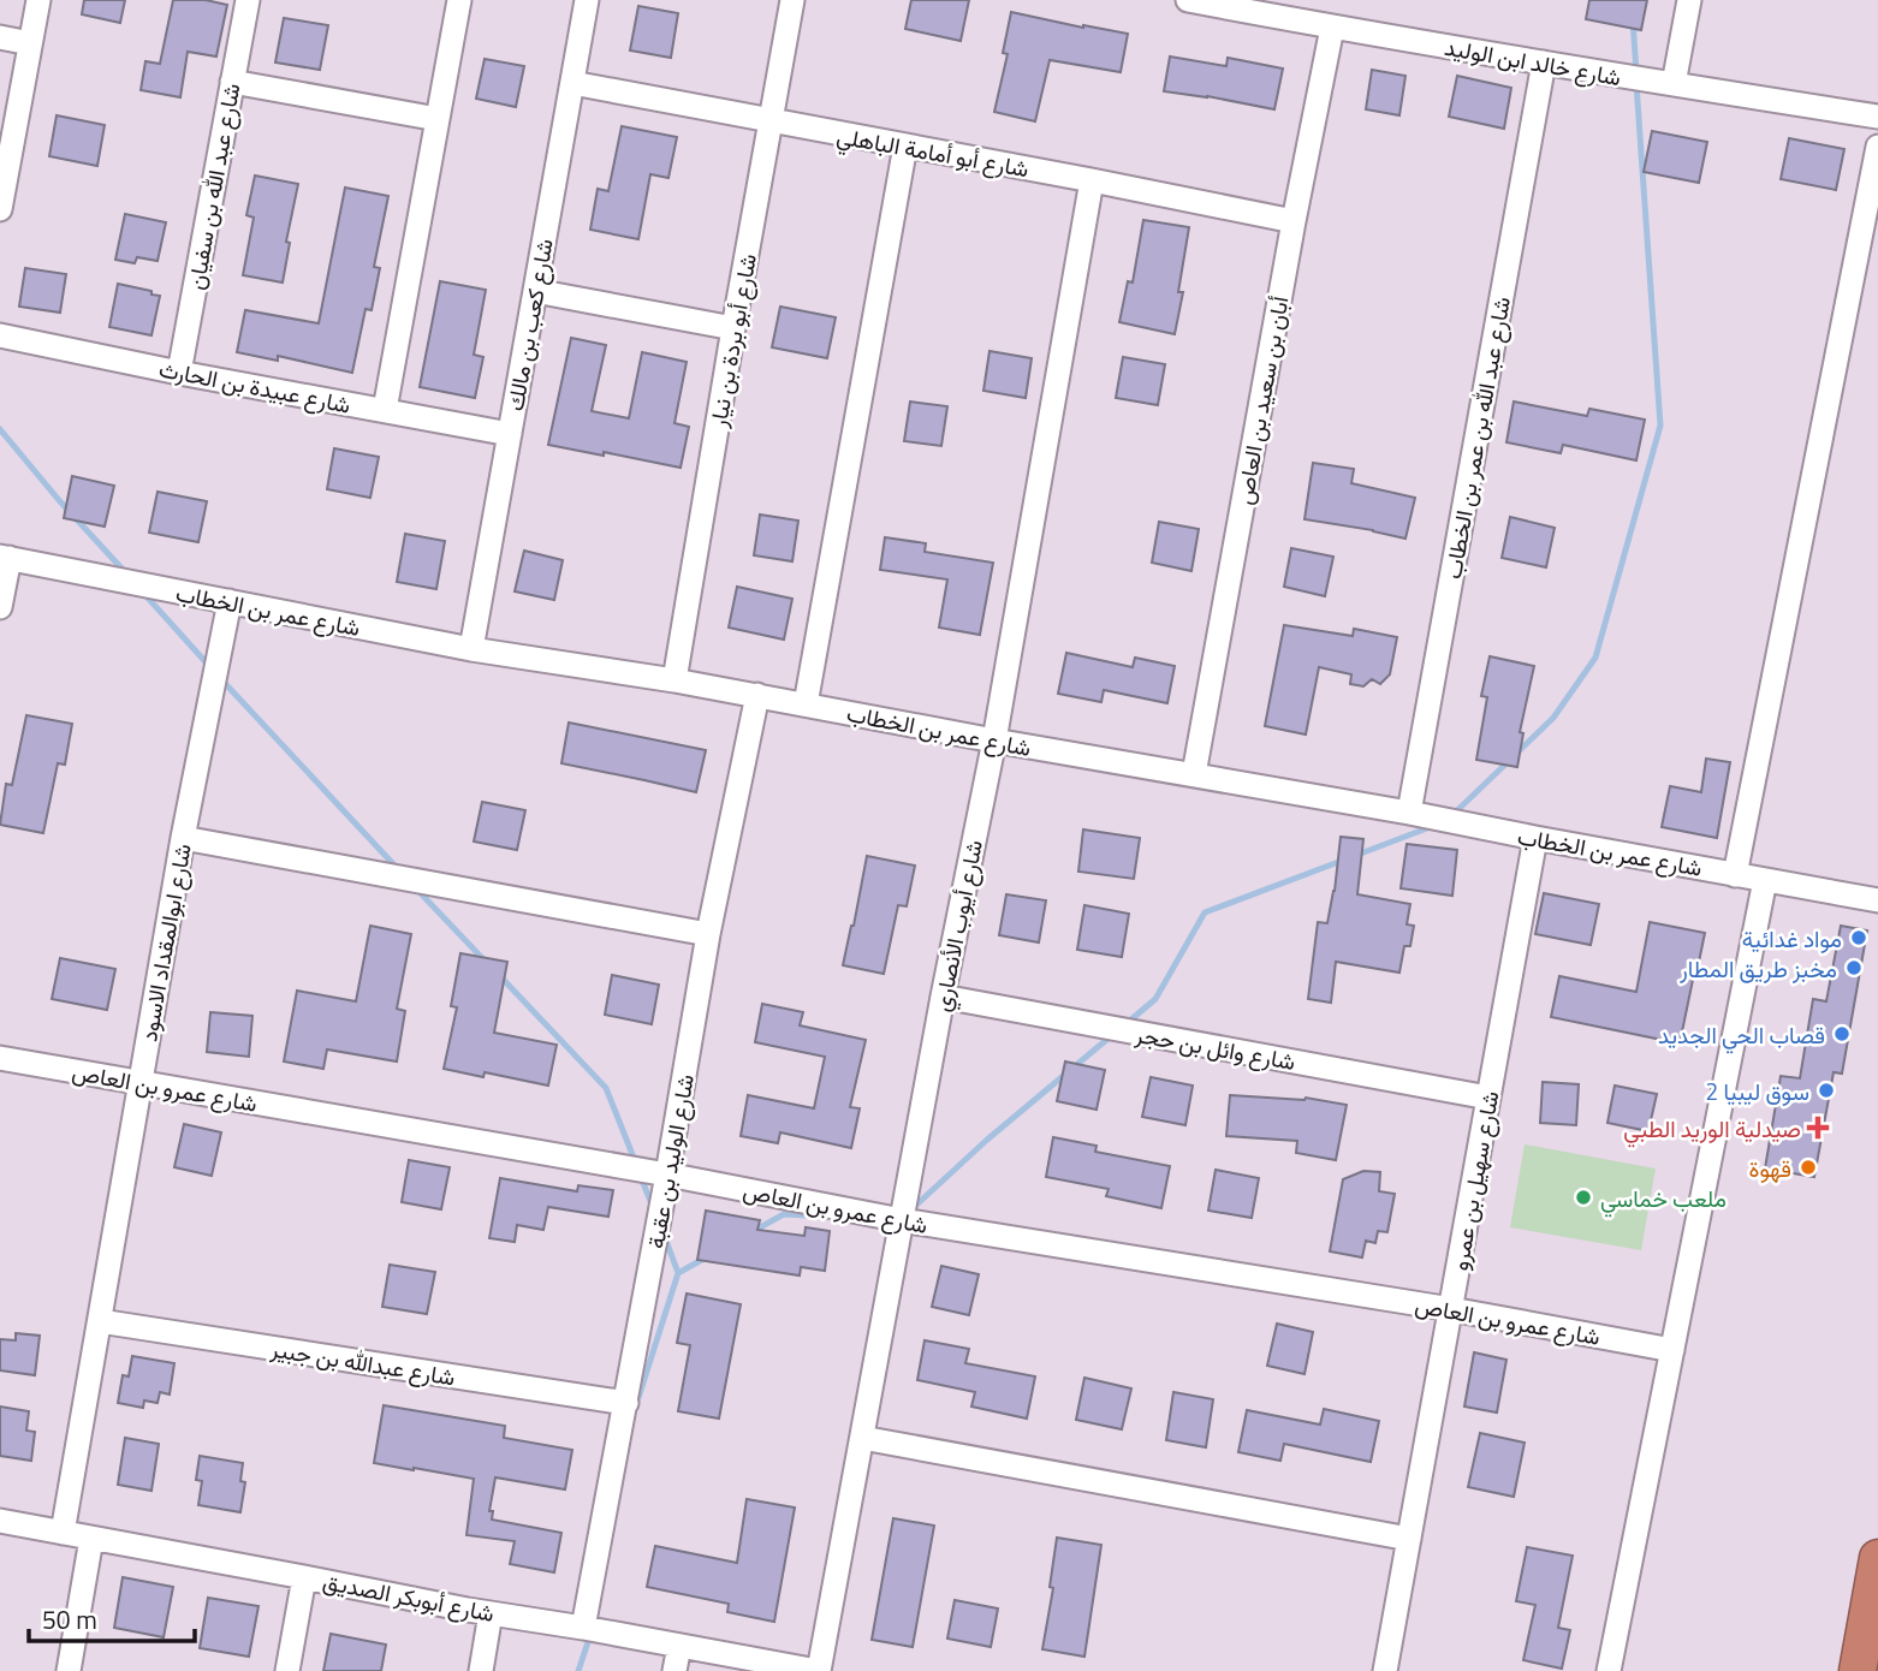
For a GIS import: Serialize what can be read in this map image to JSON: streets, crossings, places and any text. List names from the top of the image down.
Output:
{
  "streets": {
    "street": [
      "شارع خالد ابن الوليد",
      "شارع أبو أمامة الباهلي",
      "شارع عبد الله بن سفيان",
      "شارع كعب بن مالك",
      "شارع أبو بردة بن نيار",
      "شارع عبيدة بن الحارث",
      "أبان بن سعيد بن العاص",
      "شارع عبد الله بن عمر بن الخطاب",
      "شارع عمر بن الخطاب",
      "شارع أيوب الأنصاري",
      "شارع ابوالمقداد الاسود",
      "شارع وائل بن حجر",
      "شارع عمرو بن العاص",
      "شارع الوليد بن عقبة",
      "شارع سهيل بن عمرو",
      "شارع عبدالله بن جبير",
      "شارع أبوبكر الصديق"
    ]
  },
  "crossings": [
    ["شارع خالد ابن الوليد", "أبان بن سعيد بن العاص"],
    ["شارع خالد ابن الوليد", "شارع عبد الله بن عمر بن الخطاب"],
    ["شارع أبو أمامة الباهلي", "شارع كعب بن مالك"],
    ["شارع أبو أمامة الباهلي", "شارع أبو بردة بن نيار"],
    ["شارع أبو أمامة الباهلي", "أبان بن سعيد بن العاص"],
    ["شارع أبو أمامة الباهلي", "شارع أيوب الأنصاري"],
    ["شارع عبد الله بن سفيان", "شارع عبيدة بن الحارث"],
    ["شارع كعب بن مالك", "شارع عبيدة بن الحارث"],
    ["شارع كعب بن مالك", "شارع عمر بن الخطاب"],
    ["شارع أبو بردة بن نيار", "شارع عمر بن الخطاب"],
    ["أبان بن سعيد بن العاص", "شارع عمر بن الخطاب"],
    ["شارع عبد الله بن عمر بن الخطاب", "شارع عمر بن الخطاب"],
    ["شارع عمر بن الخطاب", "شارع أيوب الأنصاري"],
    ["شارع عمر بن الخطاب", "شارع ابوالمقداد الاسود"],
    ["شارع عمر بن الخطاب", "شارع الوليد بن عقبة"],
    ["شارع عمر بن الخطاب", "شارع سهيل بن عمرو"],
    ["شارع أيوب الأنصاري", "شارع وائل بن حجر"],
    ["شارع أيوب الأنصاري", "شارع عمرو بن العاص"],
    ["شارع أيوب الأنصاري", "شارع أبوبكر الصديق"],
    ["شارع ابوالمقداد الاسود", "شارع عمرو بن العاص"],
    ["شارع ابوالمقداد الاسود", "شارع عبدالله بن جبير"],
    ["شارع ابوالمقداد الاسود", "شارع أبوبكر الصديق"],
    ["شارع وائل بن حجر", "شارع سهيل بن عمرو"],
    ["شارع عمرو بن العاص", "شارع الوليد بن عقبة"],
    ["شارع عمرو بن العاص", "شارع سهيل بن عمرو"],
    ["شارع الوليد بن عقبة", "شارع عبدالله بن جبير"],
    ["شارع الوليد بن عقبة", "شارع أبوبكر الصديق"]
  ],
  "places": {
    "other": [
      "مواد غدائية",
      "مخبز طريق المطار",
      "قصاب الحي الجديد",
      "سوق ليبيا 2",
      "قهوة",
      "ملعب خماسي"
    ],
    "health": ["صيدلية الوريد الطبي"]
  },
  "scale_bar": "50 m"
}
